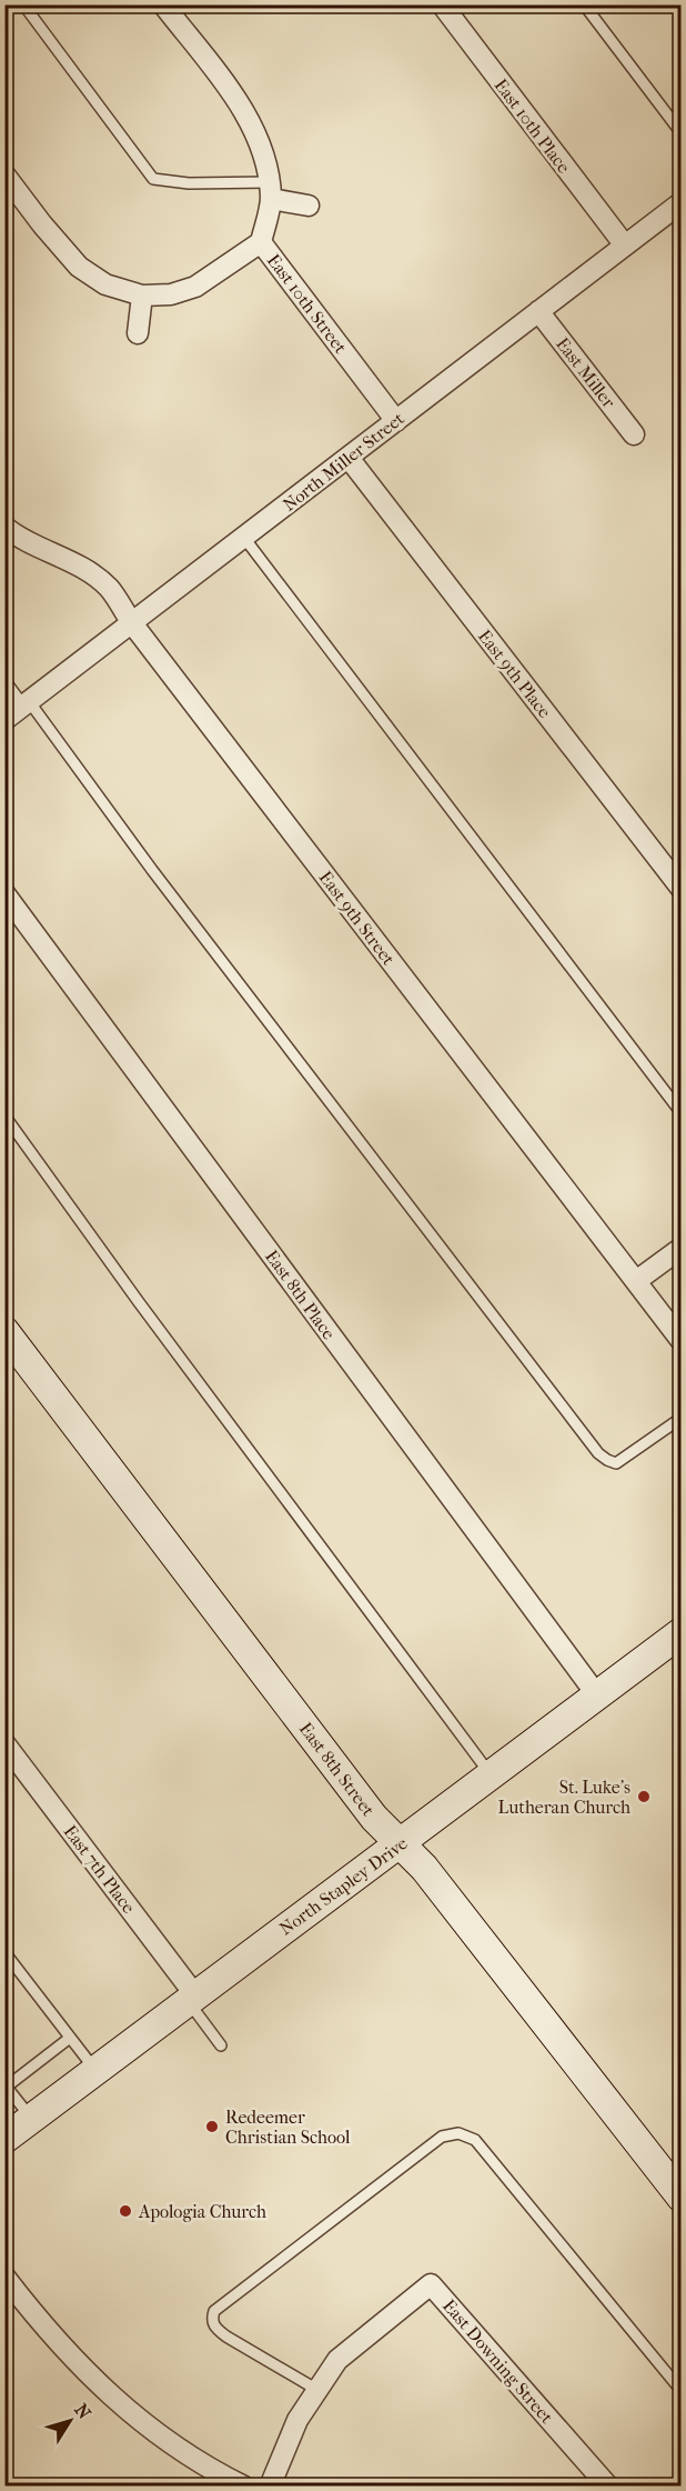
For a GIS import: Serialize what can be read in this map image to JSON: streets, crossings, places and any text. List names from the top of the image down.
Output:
{
  "streets": {
    "street": [
      "East 10th Place",
      "East 10th Street",
      "East Miller",
      "North Miller Street",
      "East 9th Place",
      "East 9th Street",
      "East 8th Place",
      "East 8th Street",
      "East 7th Place",
      "North Stapley Drive",
      "East Downing Street"
    ]
  },
  "crossings": [
    ["East 10th Place", "North Miller Street"],
    ["East 10th Street", "North Miller Street"],
    ["East Miller", "North Miller Street"],
    ["North Miller Street", "East 9th Place"],
    ["North Miller Street", "East 9th Street"],
    ["East 8th Place", "North Stapley Drive"],
    ["East 8th Street", "North Stapley Drive"],
    ["East 7th Place", "North Stapley Drive"]
  ],
  "places": ["St. Luke's Lutheran Church", "Redeemer Christian School", "Apologia Church"],
  "north": "top right"
}
